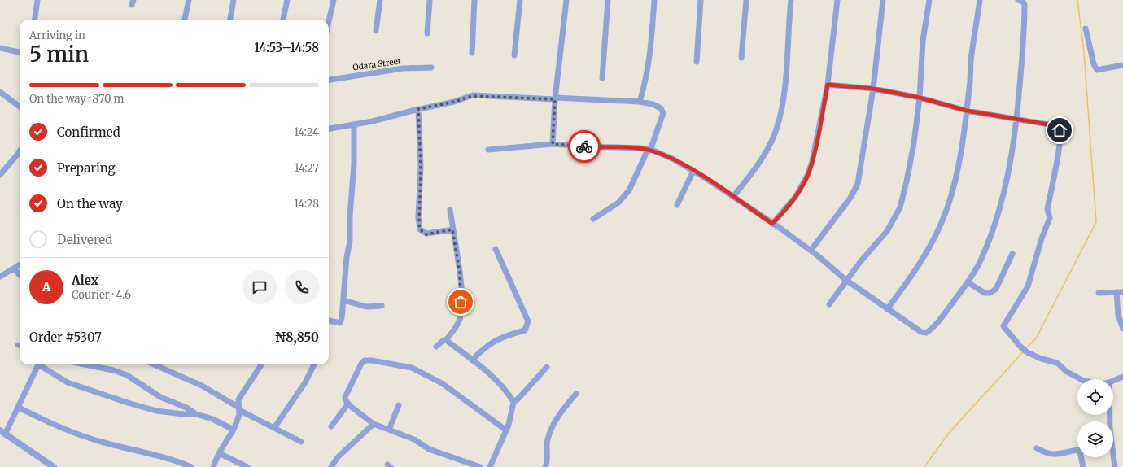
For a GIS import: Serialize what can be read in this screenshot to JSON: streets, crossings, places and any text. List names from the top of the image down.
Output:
{
  "streets": {
    "street": ["Odara Street"]
  },
  "page": {
    "heading": ["5 min", "Arriving in", "14:53–14:58"],
    "panel": [
      "Alex",
      "Courier · 4.6",
      "Order #5307",
      "₦8,850"
    ],
    "bar": "On the way · 870 m",
    "list": [
      ["Confirmed", "14:24"],
      ["Preparing", "14:27"],
      ["On the way", "14:28"],
      "Delivered"
    ],
    "round": "A"
  }
}
